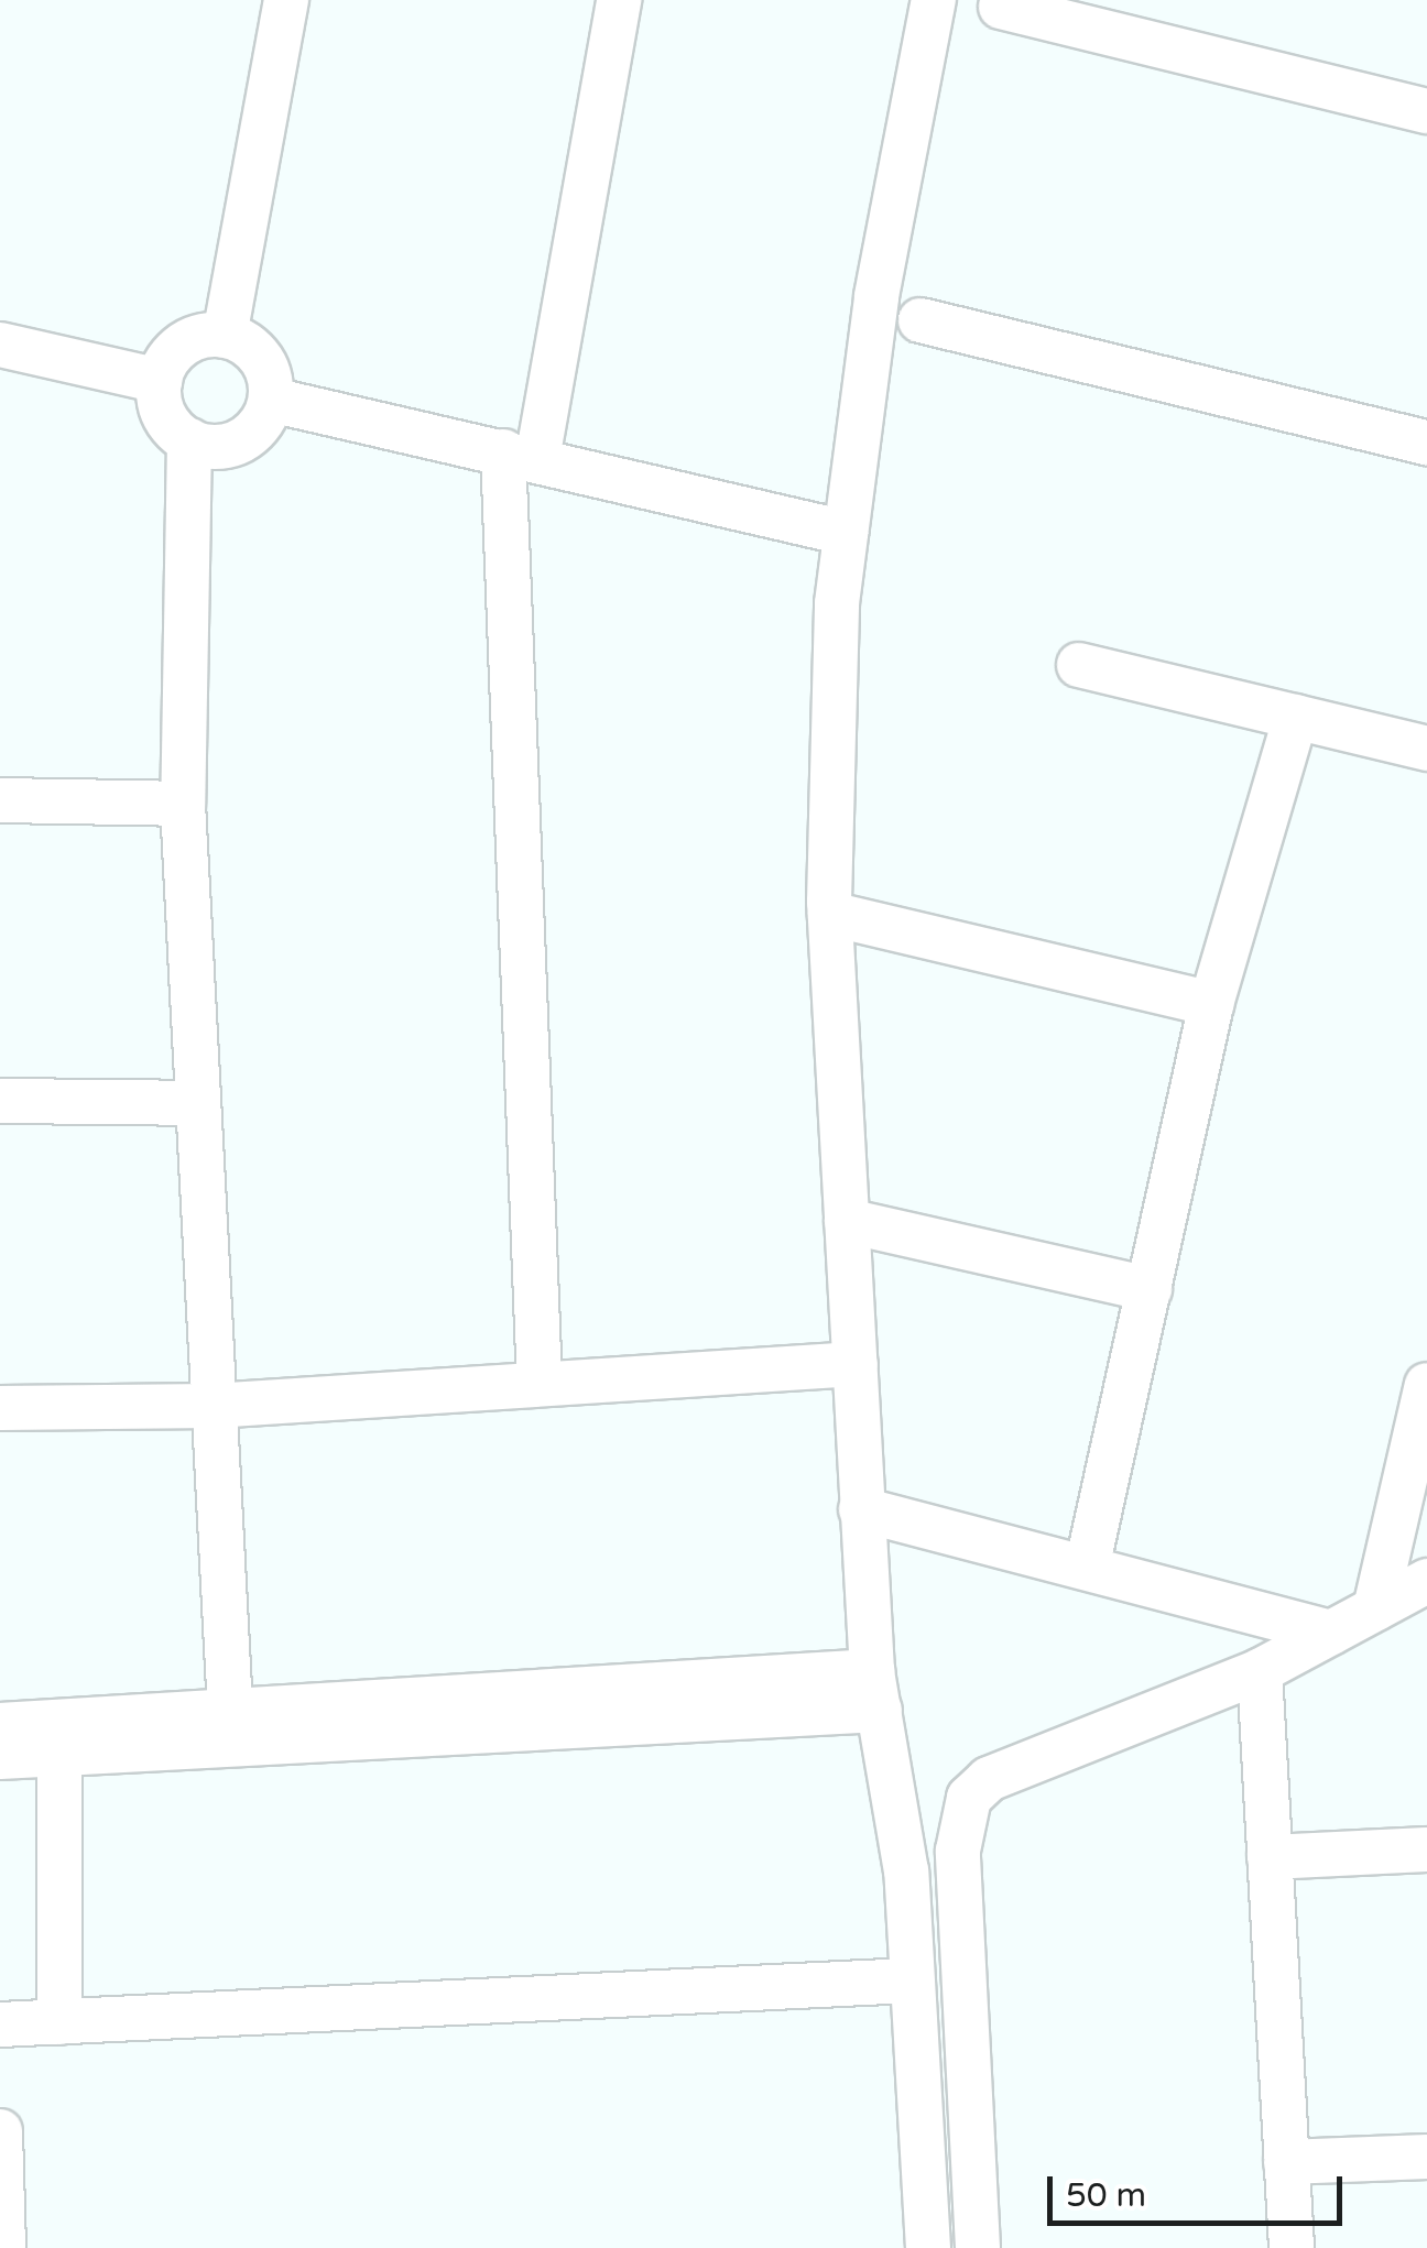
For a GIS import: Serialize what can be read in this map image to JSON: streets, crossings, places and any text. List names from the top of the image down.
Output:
{
  "scale_bar": "50 m"
}
